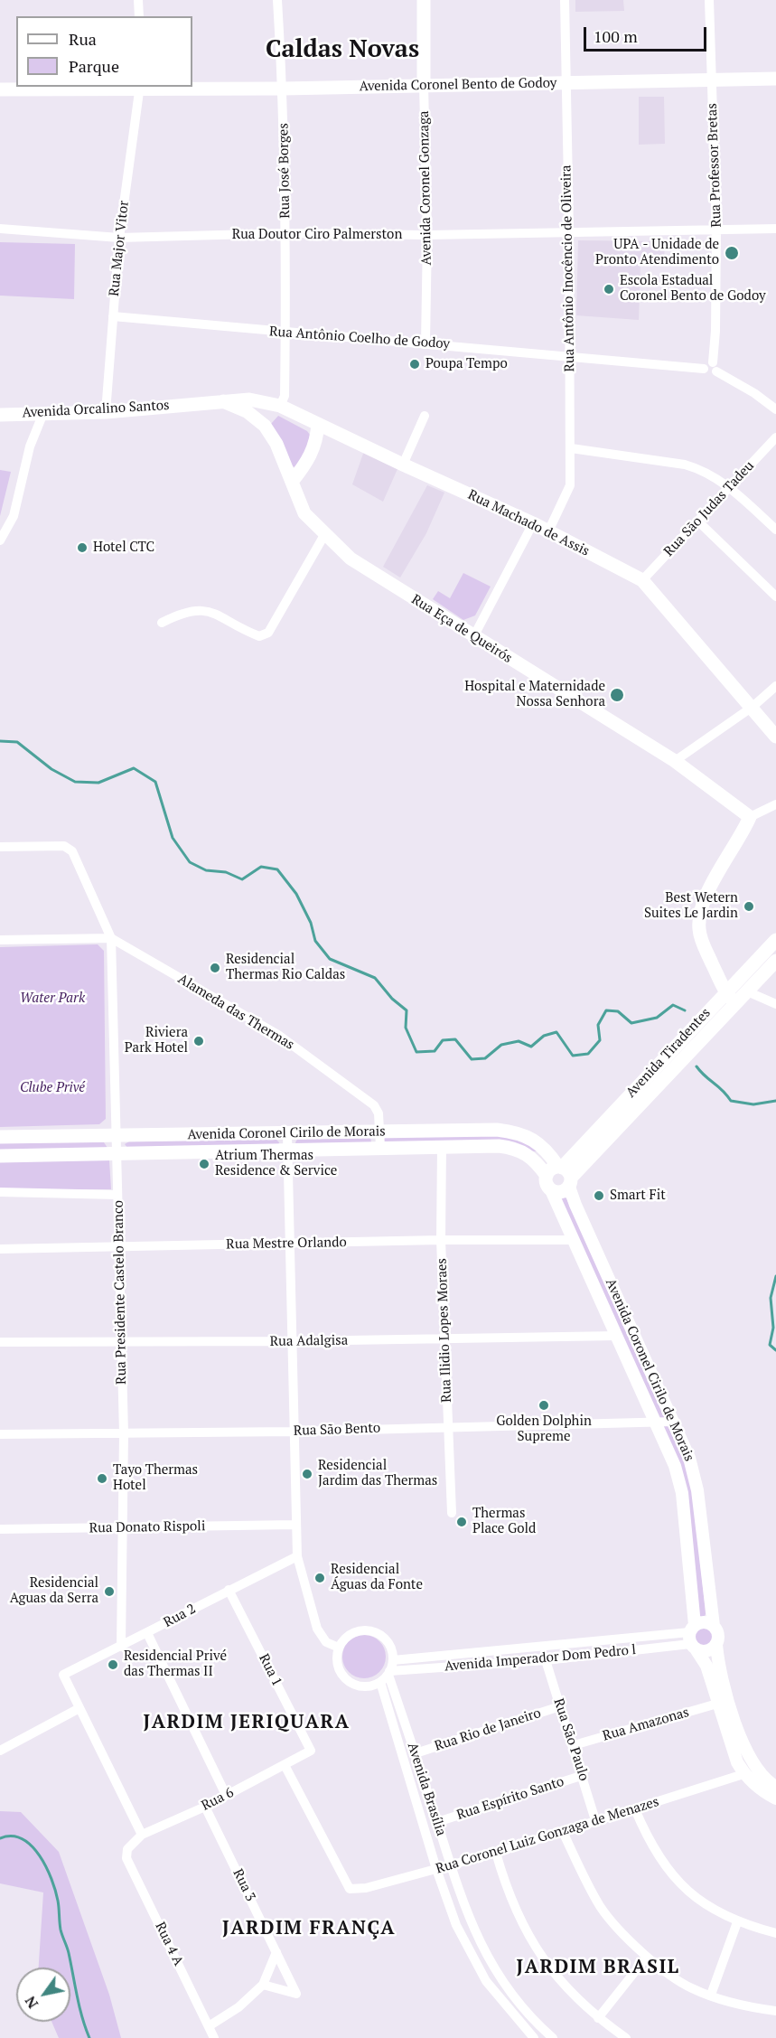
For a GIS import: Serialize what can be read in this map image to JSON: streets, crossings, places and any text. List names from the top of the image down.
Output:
{
  "streets": {
    "main road": [
      "Avenida Coronel Bento de Godoy",
      "Avenida Coronel Gonzaga",
      "Avenida Orcalino Santos",
      "Rua Machado de Assis",
      "Rua Eça de Queirós",
      "Avenida Tiradentes",
      "Avenida Coronel Cirilo de Morais"
    ],
    "street": [
      "Rua Professor Bretas",
      "Rua José Borges",
      "Rua Doutor Ciro Palmerston",
      "Rua Major Vitor",
      "Rua Antônio Inocêncio de Oliveira",
      "Rua Antônio Coelho de Godoy",
      "Rua São Judas Tadeu",
      "Alameda das Thermas",
      "Rua Mestre Orlando",
      "Rua Presidente Castelo Branco",
      "Rua Ilidio Lopes Moraes",
      "Rua Adalgisa",
      "Rua São Bento",
      "Rua Donato Rispoli",
      "Rua 2",
      "Avenida Imperador Dom Pedro l",
      "Rua 1",
      "Rua Amazonas",
      "Rua Rio de Janeiro",
      "Rua São Paulo",
      "Avenida Brasília",
      "Rua Espírito Santo",
      "Rua 6",
      "Rua Coronel Luiz Gonzaga de Menazes",
      "Rua 3",
      "Rua 4 A"
    ]
  },
  "crossings": [
    ["Avenida Coronel Bento de Godoy", "Rua Professor Bretas"],
    ["Avenida Coronel Bento de Godoy", "Rua José Borges"],
    ["Avenida Coronel Bento de Godoy", "Avenida Coronel Gonzaga"],
    ["Avenida Coronel Bento de Godoy", "Rua Major Vitor"],
    ["Avenida Coronel Bento de Godoy", "Rua Antônio Inocêncio de Oliveira"],
    ["Rua Professor Bretas", "Rua Doutor Ciro Palmerston"],
    ["Rua Professor Bretas", "Rua Antônio Coelho de Godoy"],
    ["Rua José Borges", "Rua Doutor Ciro Palmerston"],
    ["Rua José Borges", "Rua Antônio Coelho de Godoy"],
    ["Rua José Borges", "Rua Machado de Assis"],
    ["Avenida Coronel Gonzaga", "Rua Doutor Ciro Palmerston"],
    ["Avenida Coronel Gonzaga", "Rua Antônio Coelho de Godoy"],
    ["Rua Doutor Ciro Palmerston", "Rua Major Vitor"],
    ["Rua Doutor Ciro Palmerston", "Rua Antônio Inocêncio de Oliveira"],
    ["Rua Major Vitor", "Rua Antônio Coelho de Godoy"],
    ["Rua Major Vitor", "Avenida Orcalino Santos"],
    ["Rua Antônio Inocêncio de Oliveira", "Rua Antônio Coelho de Godoy"],
    ["Rua Antônio Inocêncio de Oliveira", "Rua Machado de Assis"],
    ["Avenida Orcalino Santos", "Rua Machado de Assis"],
    ["Avenida Orcalino Santos", "Rua Eça de Queirós"],
    ["Rua São Judas Tadeu", "Rua Machado de Assis"],
    ["Rua Machado de Assis", "Rua Eça de Queirós"],
    ["Alameda das Thermas", "Avenida Coronel Cirilo de Morais"],
    ["Alameda das Thermas", "Rua Presidente Castelo Branco"],
    ["Avenida Tiradentes", "Avenida Coronel Cirilo de Morais"],
    ["Avenida Coronel Cirilo de Morais", "Rua Mestre Orlando"],
    ["Avenida Coronel Cirilo de Morais", "Rua Presidente Castelo Branco"],
    ["Avenida Coronel Cirilo de Morais", "Rua Ilidio Lopes Moraes"],
    ["Avenida Coronel Cirilo de Morais", "Rua Adalgisa"],
    ["Avenida Coronel Cirilo de Morais", "Rua São Bento"],
    ["Avenida Coronel Cirilo de Morais", "Avenida Imperador Dom Pedro l"],
    ["Avenida Coronel Cirilo de Morais", "Rua Amazonas"],
    ["Avenida Coronel Cirilo de Morais", "Rua Coronel Luiz Gonzaga de Menazes"],
    ["Rua Mestre Orlando", "Rua Presidente Castelo Branco"],
    ["Rua Mestre Orlando", "Rua Ilidio Lopes Moraes"],
    ["Rua Presidente Castelo Branco", "Rua Adalgisa"],
    ["Rua Presidente Castelo Branco", "Rua São Bento"],
    ["Rua Presidente Castelo Branco", "Rua Donato Rispoli"],
    ["Rua Presidente Castelo Branco", "Rua 2"],
    ["Rua Ilidio Lopes Moraes", "Rua Adalgisa"],
    ["Rua Ilidio Lopes Moraes", "Rua São Bento"],
    ["Rua 2", "Rua 1"],
    ["Avenida Imperador Dom Pedro l", "Rua São Paulo"],
    ["Avenida Imperador Dom Pedro l", "Avenida Brasília"],
    ["Rua 1", "Rua 6"],
    ["Rua Amazonas", "Rua São Paulo"],
    ["Rua Rio de Janeiro", "Rua São Paulo"],
    ["Rua Rio de Janeiro", "Avenida Brasília"],
    ["Rua São Paulo", "Rua Espírito Santo"],
    ["Rua São Paulo", "Rua Coronel Luiz Gonzaga de Menazes"],
    ["Avenida Brasília", "Rua Espírito Santo"],
    ["Avenida Brasília", "Rua Coronel Luiz Gonzaga de Menazes"],
    ["Rua 6", "Rua Coronel Luiz Gonzaga de Menazes"],
    ["Rua 6", "Rua 3"],
    ["Rua 6", "Rua 4 A"]
  ],
  "districts": [
    "Caldas Novas",
    "JARDIM JERIQUARA",
    "JARDIM FRANÇA",
    "JARDIM BRASIL"
  ],
  "parks": ["Water Park", "Clube Privé"],
  "places": [
    "UPA - Unidade de Pronto Atendimento",
    "Escola Estadual Coronel Bento de Godoy",
    "Poupa Tempo",
    "Hotel CTC",
    "Hospital e Maternidade Nossa Senhora",
    "Best Wetern Suites Le Jardin",
    "Residencial Thermas Rio Caldas",
    "Riviera Park Hotel",
    "Atrium Thermas Residence & Service",
    "Smart Fit",
    "Golden Dolphin Supreme",
    "Residencial Jardim das Thermas",
    "Tayo Thermas Hotel",
    "Thermas Place Gold",
    "Residencial Águas da Fonte",
    "Residencial Aguas da Serra",
    "Residencial Privé das Thermas II"
  ],
  "legend": ["Rua", "Parque"],
  "scale_bar": "100 m",
  "north": "bottom left"
}
